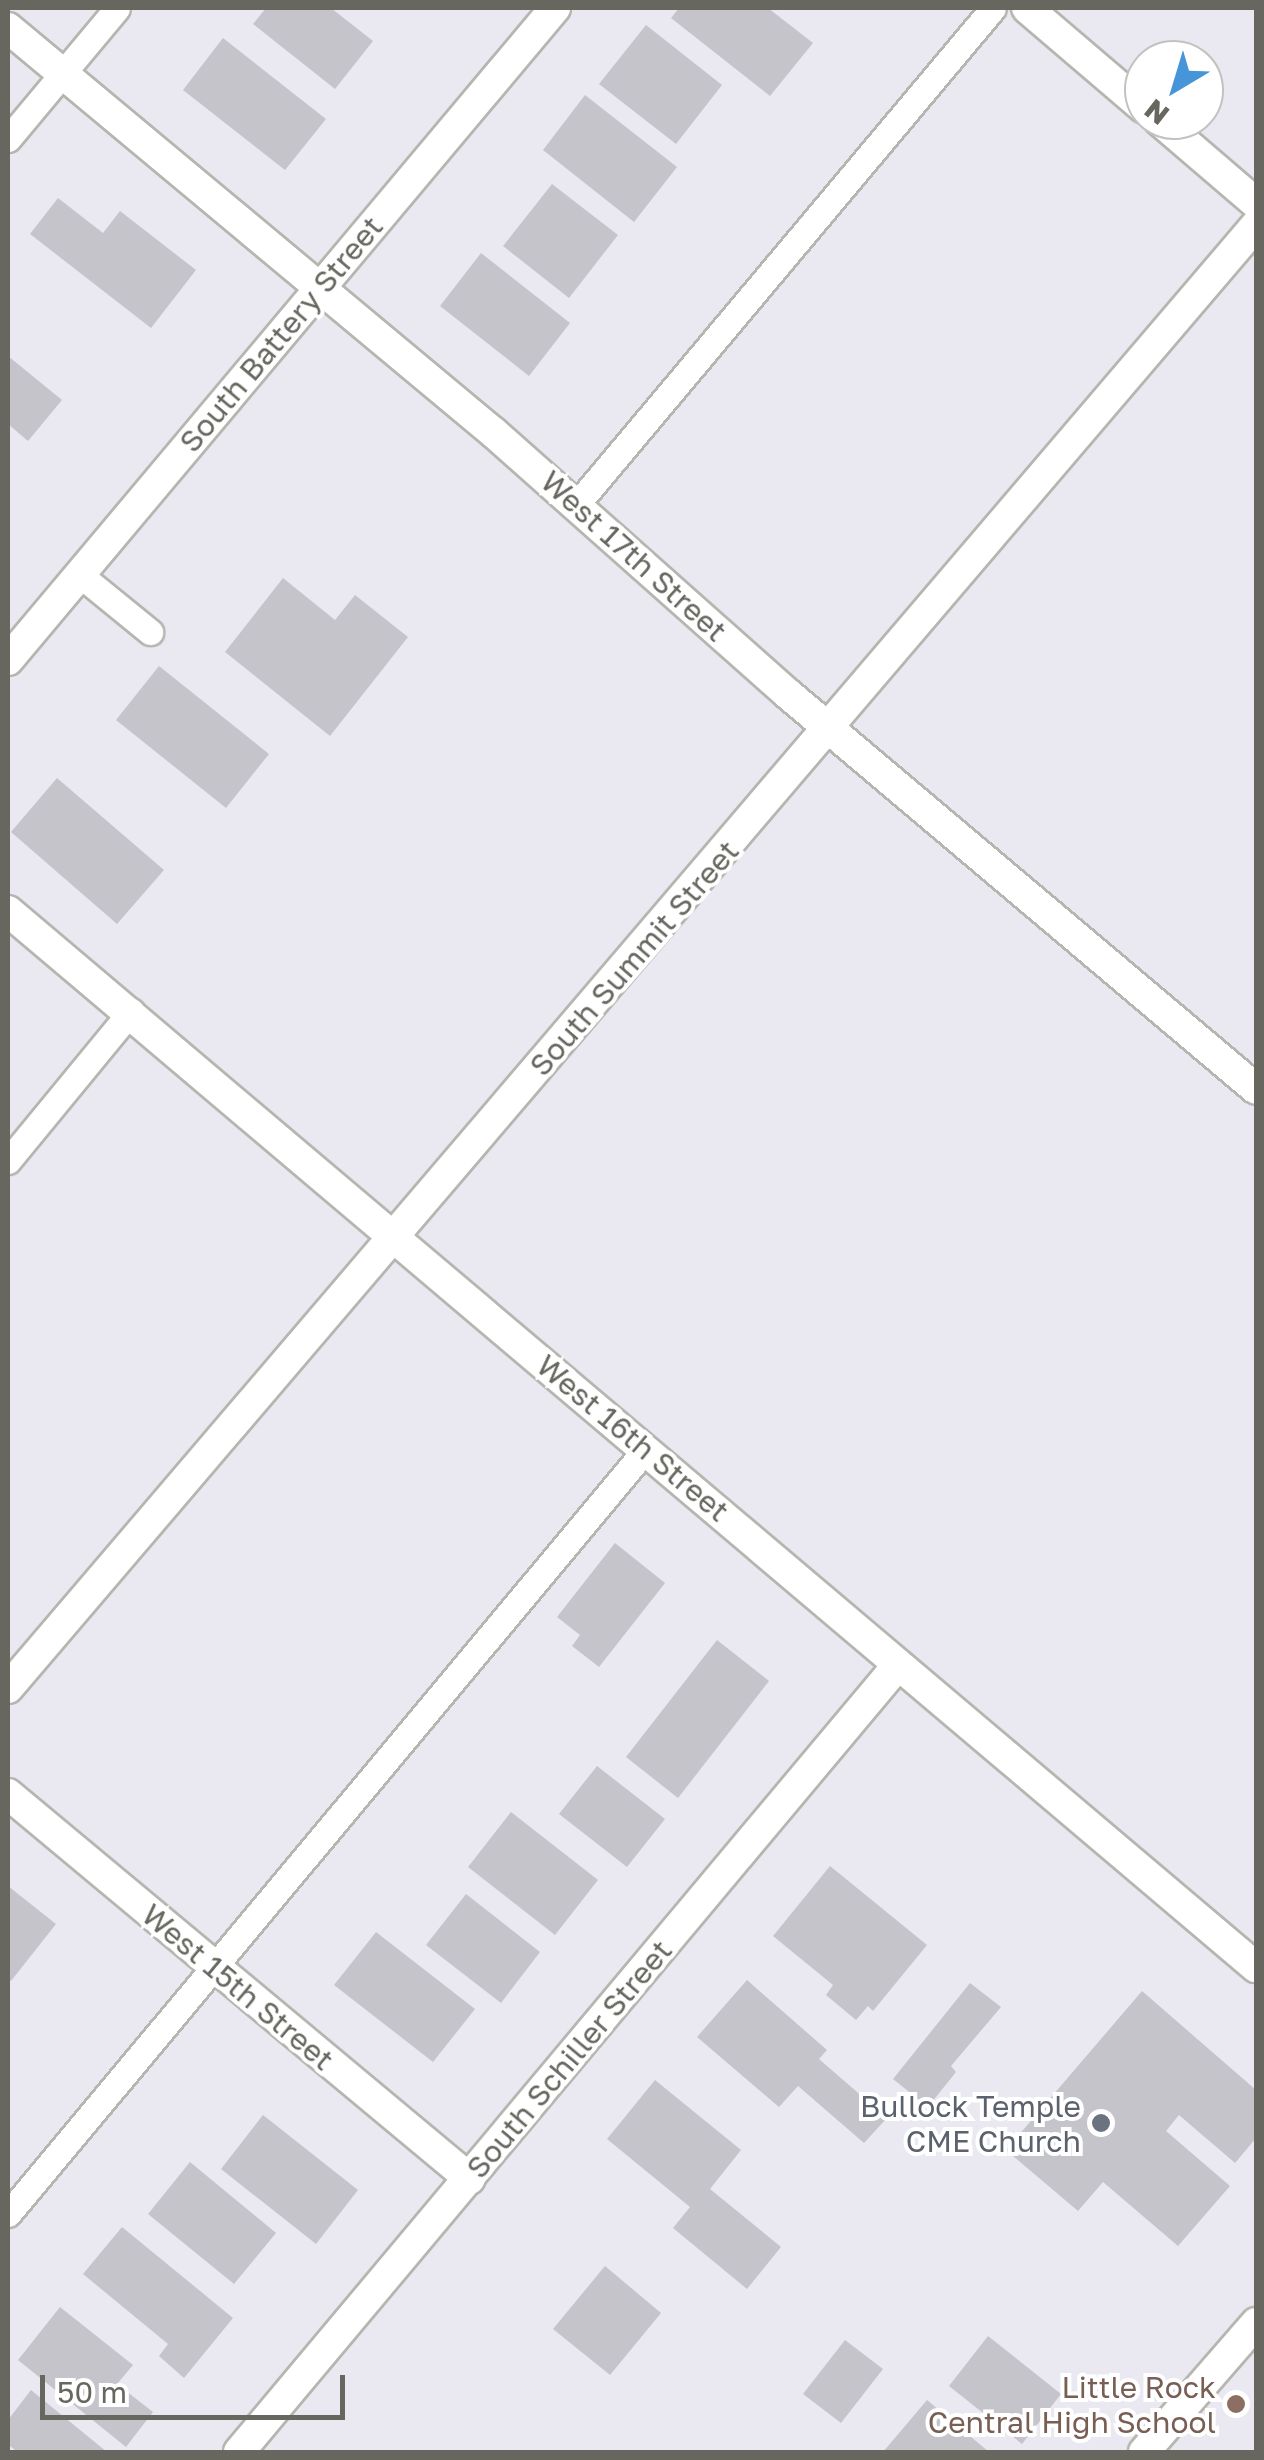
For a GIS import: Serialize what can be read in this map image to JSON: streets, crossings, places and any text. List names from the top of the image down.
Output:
{
  "streets": {
    "street": [
      "South Battery Street",
      "West 17th Street",
      "South Summit Street",
      "West 16th Street",
      "West 15th Street",
      "South Schiller Street"
    ]
  },
  "crossings": [
    ["South Battery Street", "West 17th Street"],
    ["West 17th Street", "South Summit Street"],
    ["South Summit Street", "West 16th Street"],
    ["West 16th Street", "South Schiller Street"],
    ["West 15th Street", "South Schiller Street"]
  ],
  "places": ["Bullock Temple CME Church", "Little Rock Central High School"],
  "scale_bar": "50 m",
  "north": "bottom left"
}
